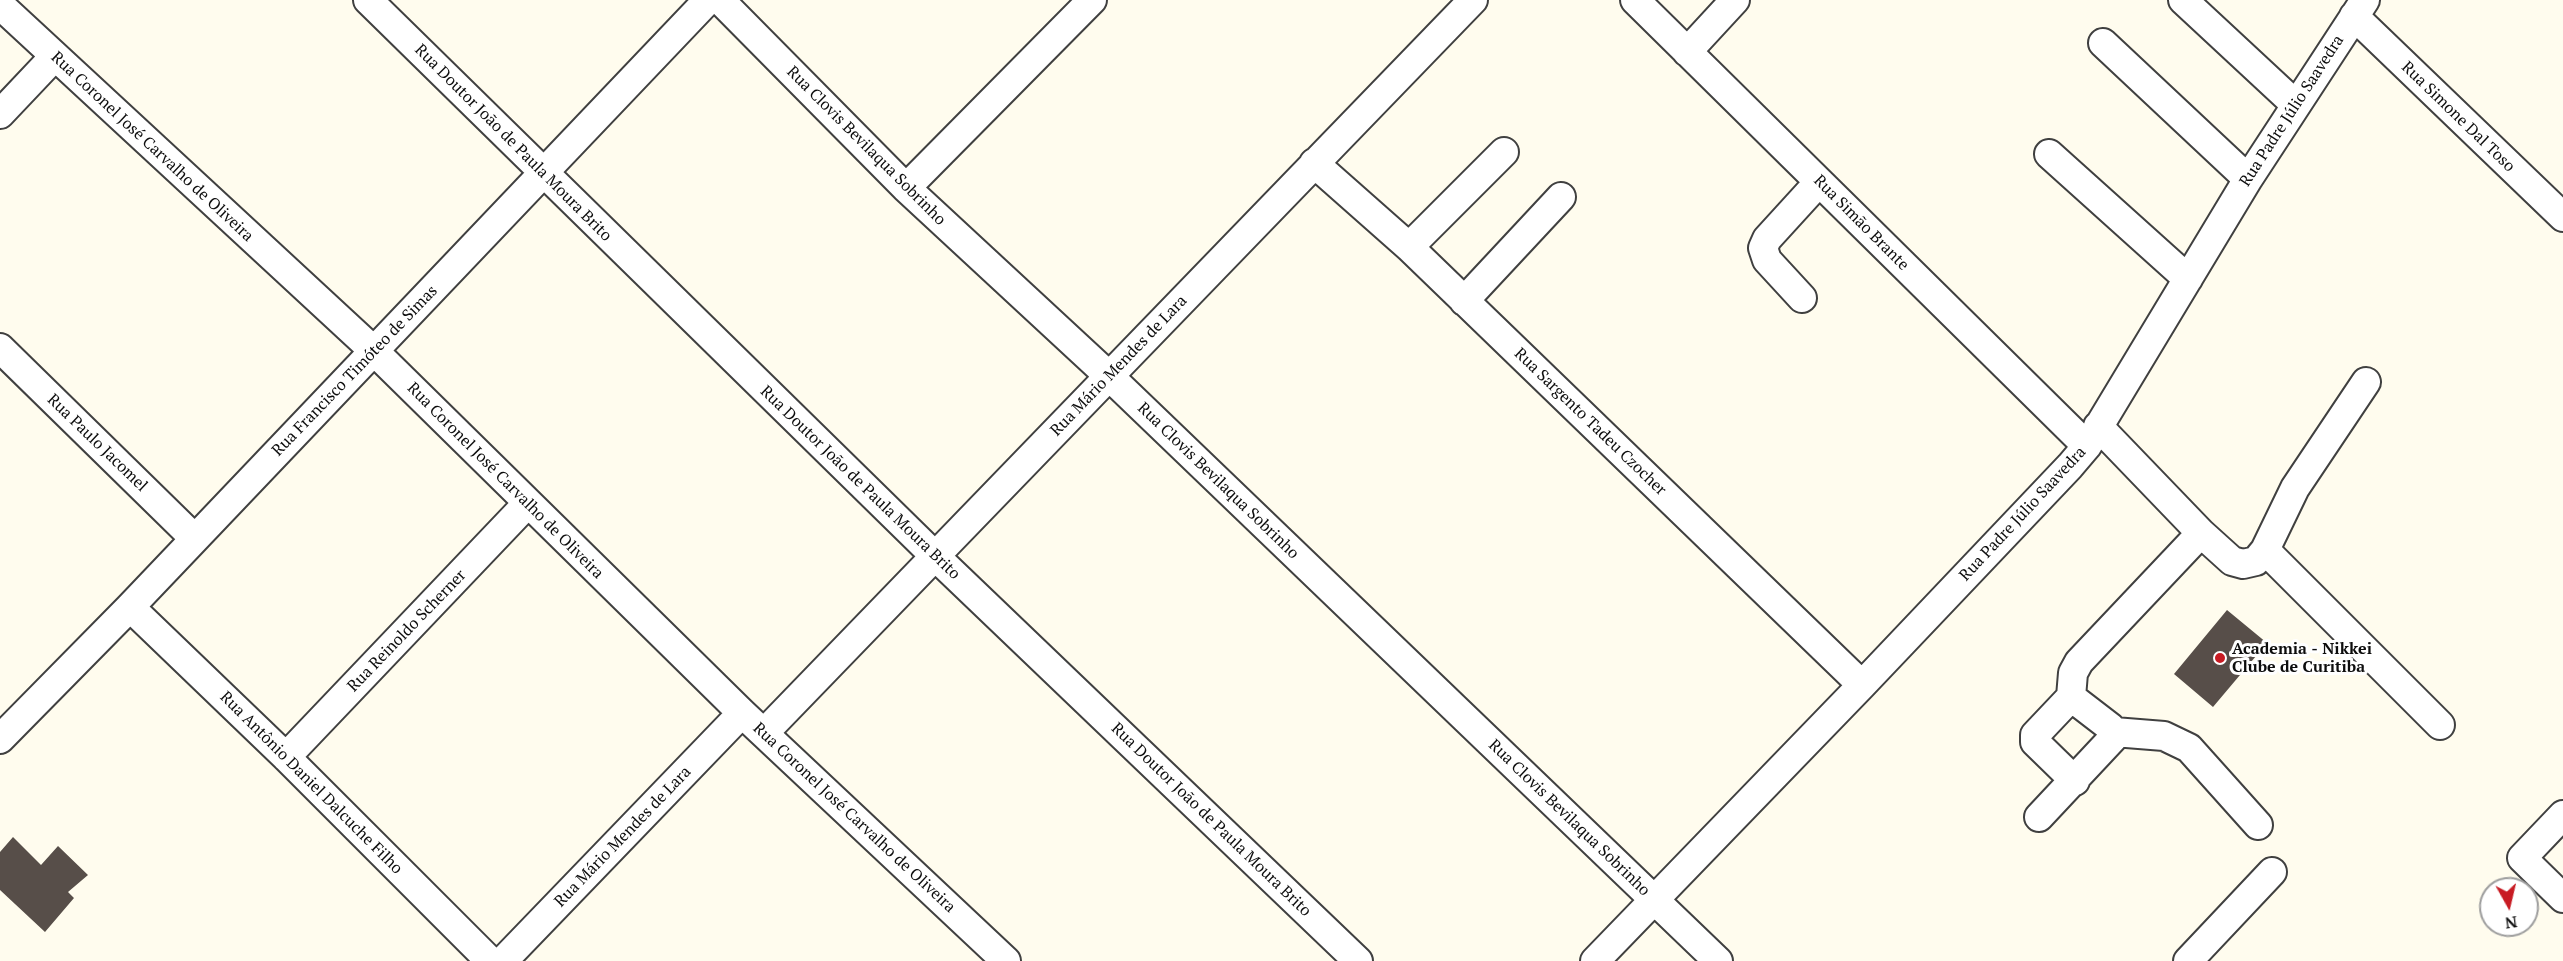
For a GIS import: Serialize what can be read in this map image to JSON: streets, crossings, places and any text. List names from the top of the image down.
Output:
{
  "streets": {
    "street": [
      "Rua Padre Júlio Saavedra",
      "Rua Simone Dal Toso",
      "Rua Doutor João de Paula Moura Brito",
      "Rua Clovis Bevilaqua Sobrinho",
      "Rua Coronel José Carvalho de Oliveira",
      "Rua Simão Brante",
      "Rua Mário Mendes de Lara",
      "Rua Francisco Timóteo de Simas",
      "Rua Sargento Tadeu Czocher",
      "Rua Paulo Jacomel",
      "Rua Reinoldo Scherner",
      "Rua Antônio Daniel Dalcuche Filho"
    ]
  },
  "crossings": [
    ["Rua Padre Júlio Saavedra", "Rua Simone Dal Toso"],
    ["Rua Padre Júlio Saavedra", "Rua Clovis Bevilaqua Sobrinho"],
    ["Rua Padre Júlio Saavedra", "Rua Simão Brante"],
    ["Rua Padre Júlio Saavedra", "Rua Sargento Tadeu Czocher"],
    ["Rua Doutor João de Paula Moura Brito", "Rua Mário Mendes de Lara"],
    ["Rua Doutor João de Paula Moura Brito", "Rua Francisco Timóteo de Simas"],
    ["Rua Clovis Bevilaqua Sobrinho", "Rua Mário Mendes de Lara"],
    ["Rua Coronel José Carvalho de Oliveira", "Rua Mário Mendes de Lara"],
    ["Rua Coronel José Carvalho de Oliveira", "Rua Francisco Timóteo de Simas"],
    ["Rua Coronel José Carvalho de Oliveira", "Rua Reinoldo Scherner"],
    ["Rua Mário Mendes de Lara", "Rua Sargento Tadeu Czocher"],
    ["Rua Francisco Timóteo de Simas", "Rua Paulo Jacomel"],
    ["Rua Francisco Timóteo de Simas", "Rua Antônio Daniel Dalcuche Filho"],
    ["Rua Reinoldo Scherner", "Rua Antônio Daniel Dalcuche Filho"]
  ],
  "places": ["Academia - Nikkei Clube de Curitiba"],
  "north": "bottom"
}
